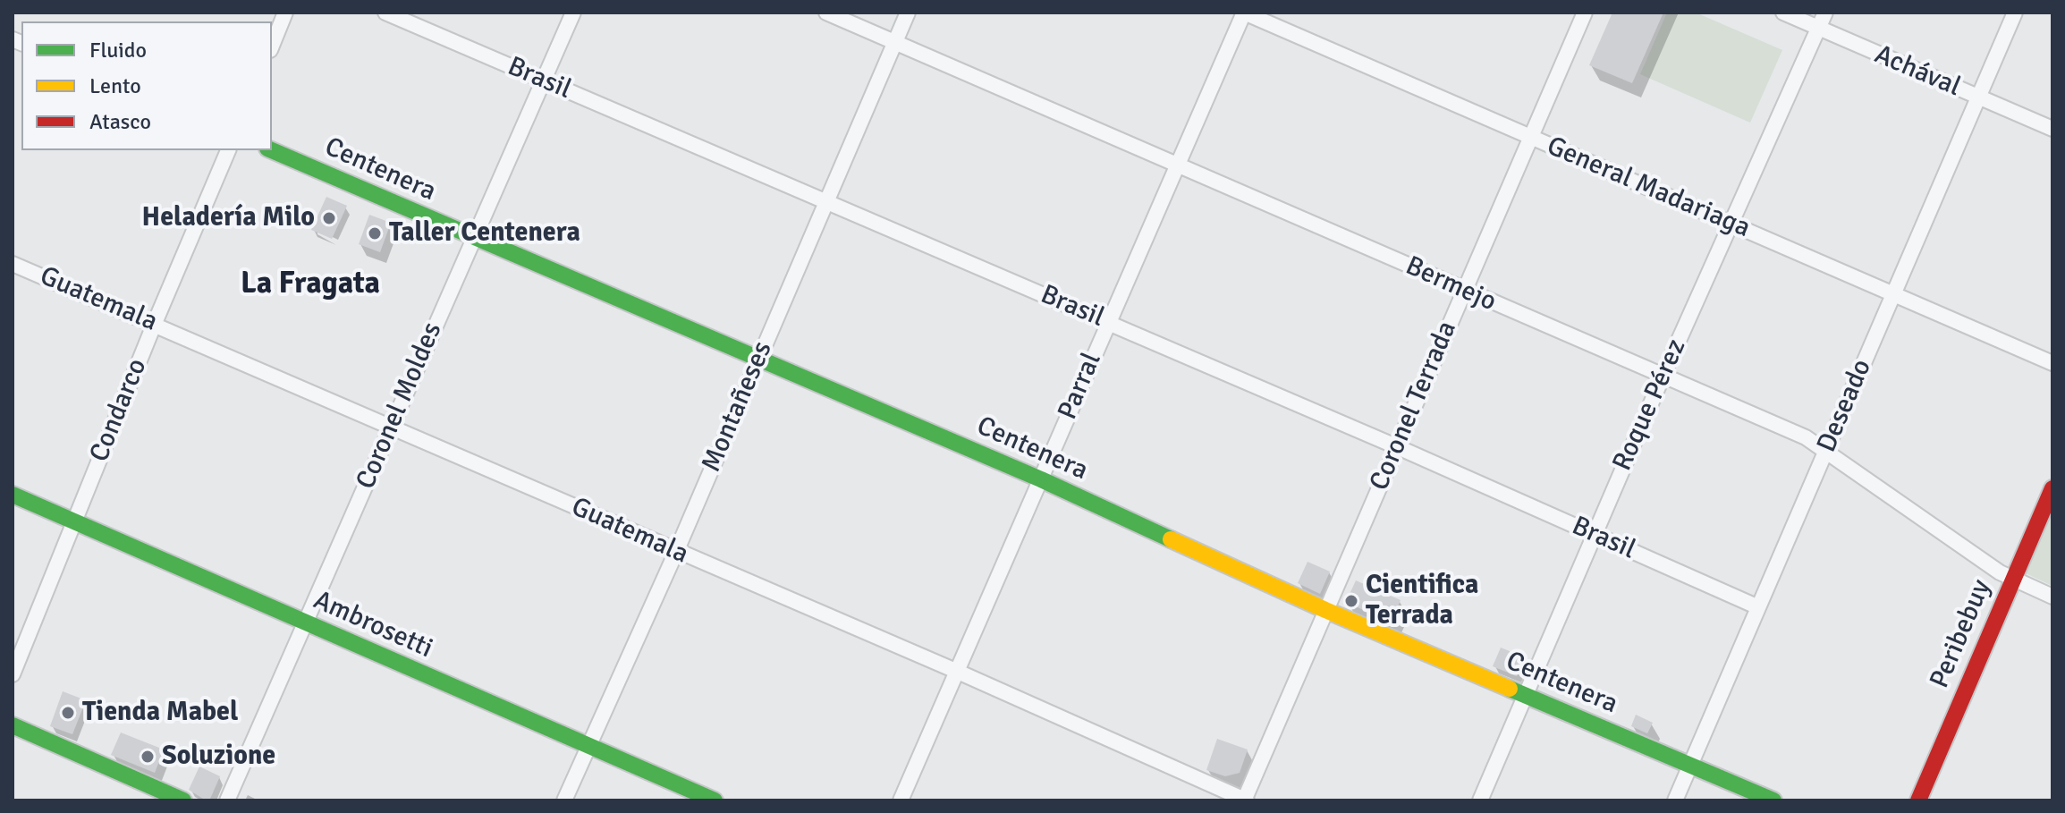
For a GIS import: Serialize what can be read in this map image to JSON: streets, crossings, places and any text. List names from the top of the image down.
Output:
{
  "streets": {
    "street": [
      "Achával",
      "Brasil",
      "Centenera",
      "General Madariaga",
      "Bermejo",
      "Guatemala",
      "Parral",
      "Roque Pérez",
      "Coronel Moldes",
      "Coronel Terrada",
      "Deseado",
      "Montañeses",
      "Condarco",
      "Ambrosetti",
      "Peribebuy"
    ]
  },
  "crossings": [
    ["Achával", "Roque Pérez"],
    ["Achával", "Deseado"],
    ["Brasil", "Parral"],
    ["Brasil", "Roque Pérez"],
    ["Brasil", "Coronel Moldes"],
    ["Brasil", "Coronel Terrada"],
    ["Brasil", "Deseado"],
    ["Brasil", "Montañeses"],
    ["Centenera", "Parral"],
    ["Centenera", "Roque Pérez"],
    ["Centenera", "Coronel Moldes"],
    ["Centenera", "Coronel Terrada"],
    ["Centenera", "Deseado"],
    ["Centenera", "Montañeses"],
    ["General Madariaga", "Parral"],
    ["General Madariaga", "Roque Pérez"],
    ["General Madariaga", "Coronel Terrada"],
    ["General Madariaga", "Deseado"],
    ["Bermejo", "Parral"],
    ["Bermejo", "Roque Pérez"],
    ["Bermejo", "Coronel Terrada"],
    ["Bermejo", "Deseado"],
    ["Bermejo", "Montañeses"],
    ["Bermejo", "Peribebuy"],
    ["Guatemala", "Parral"],
    ["Guatemala", "Coronel Moldes"],
    ["Guatemala", "Coronel Terrada"],
    ["Guatemala", "Montañeses"],
    ["Guatemala", "Condarco"],
    ["Coronel Moldes", "Ambrosetti"],
    ["Montañeses", "Ambrosetti"],
    ["Condarco", "Ambrosetti"]
  ],
  "districts": ["La Fragata"],
  "places": [
    "Heladería Milo",
    "Taller Centenera",
    "Cientifica Terrada",
    "Tienda Mabel",
    "Soluzione"
  ],
  "legend": ["Fluido", "Lento", "Atasco"]
}
